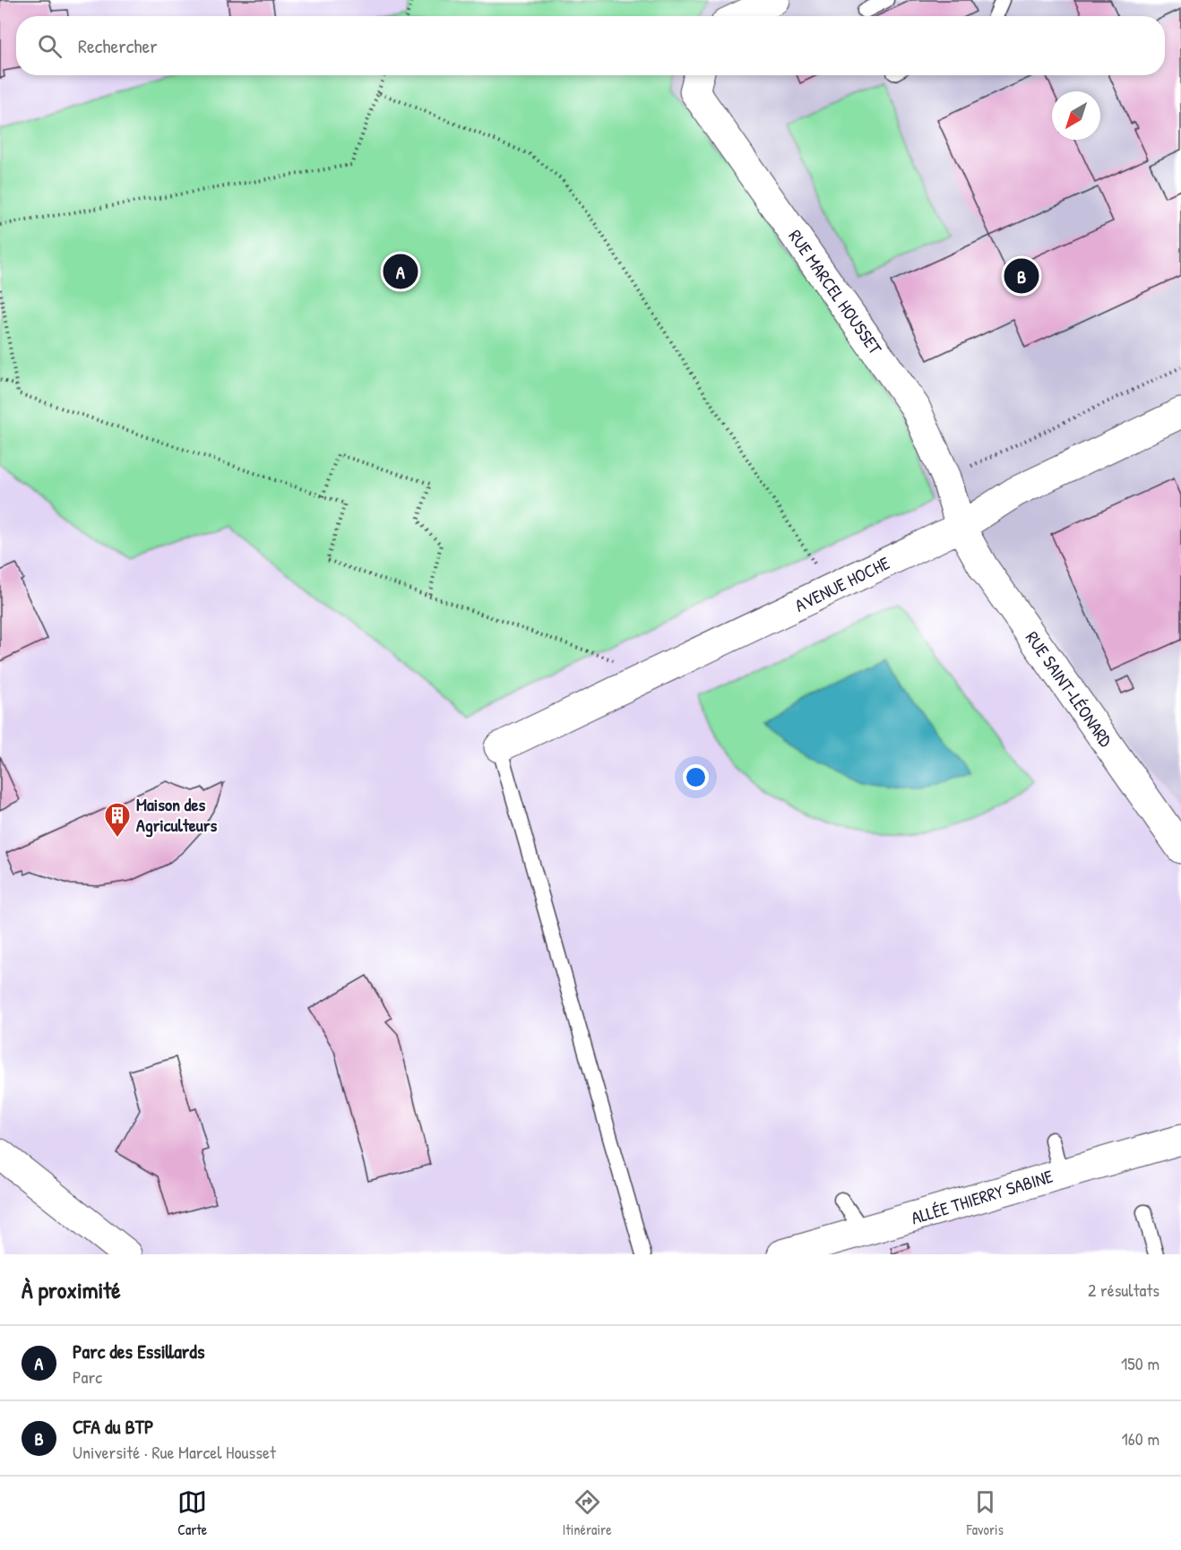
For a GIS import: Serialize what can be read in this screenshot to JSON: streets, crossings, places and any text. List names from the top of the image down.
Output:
{
  "streets": {
    "street": [
      "RUE MARCEL HOUSSET",
      "AVENUE HOCHE",
      "RUE SAINT-LÉONARD",
      "ALLÉE THIERRY SABINE"
    ]
  },
  "crossings": [
    ["RUE MARCEL HOUSSET", "AVENUE HOCHE"],
    ["RUE MARCEL HOUSSET", "RUE SAINT-LÉONARD"],
    ["AVENUE HOCHE", "RUE SAINT-LÉONARD"]
  ],
  "places": {
    "building": ["Maison des Agriculteurs"]
  },
  "north": "bottom left",
  "page": {
    "search": "Rechercher",
    "pins": ["A", "B"],
    "heading": ["À proximité", "2 résultats"],
    "list": [
      {
        "mark": "A",
        "name": "Parc des Essillards",
        "note": "Parc",
        "value": "150 m"
      },
      {
        "mark": "B",
        "name": "CFA du BTP",
        "note": "Université · Rue Marcel Housset",
        "value": "160 m"
      }
    ],
    "nav": ["Carte", "Itinéraire", "Favoris"]
  }
}
